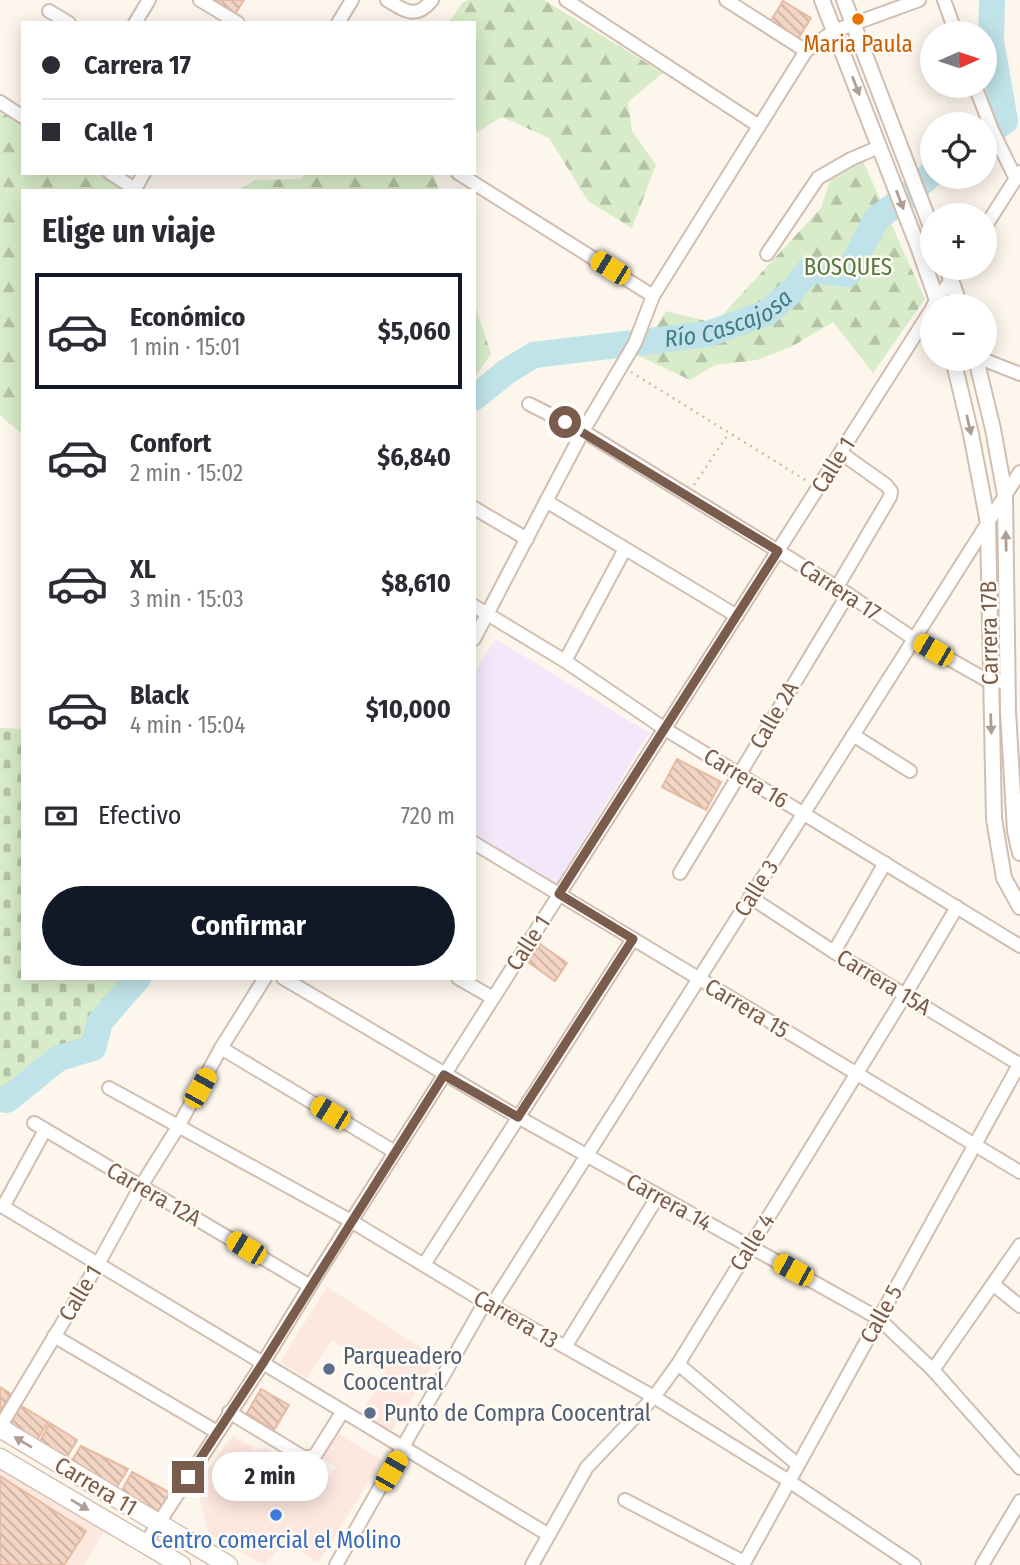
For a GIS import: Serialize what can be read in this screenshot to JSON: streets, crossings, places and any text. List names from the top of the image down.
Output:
{
  "streets": {
    "main road": ["Carrera 11"],
    "street": [
      "Calle 1",
      "Carrera 17",
      "Carrera 17B",
      "Calle 2A",
      "Carrera 16",
      "Calle 3",
      "Carrera 15A",
      "Carrera 15",
      "Carrera 12A",
      "Carrera 14",
      "Calle 4",
      "Calle 5",
      "Carrera 13"
    ]
  },
  "crossings": [
    ["Calle 1", "Carrera 17"],
    ["Calle 1", "Calle 2A"],
    ["Calle 1", "Carrera 16"],
    ["Calle 1", "Carrera 15"],
    ["Calle 1", "Carrera 12A"],
    ["Calle 1", "Carrera 14"],
    ["Calle 1", "Carrera 13"],
    ["Calle 1", "Carrera 11"],
    ["Carrera 17", "Carrera 17B"],
    ["Carrera 17", "Calle 2A"],
    ["Carrera 17", "Calle 3"],
    ["Carrera 17B", "Calle 3"],
    ["Calle 2A", "Carrera 16"],
    ["Carrera 16", "Calle 3"],
    ["Carrera 16", "Calle 4"],
    ["Calle 3", "Carrera 15A"],
    ["Calle 3", "Carrera 15"],
    ["Calle 3", "Carrera 14"],
    ["Calle 3", "Carrera 13"],
    ["Carrera 15A", "Calle 4"],
    ["Carrera 15A", "Calle 5"],
    ["Carrera 15", "Calle 4"],
    ["Carrera 15", "Calle 5"],
    ["Carrera 14", "Calle 4"],
    ["Carrera 14", "Calle 5"],
    ["Calle 4", "Carrera 13"],
    ["Calle 5", "Carrera 13"]
  ],
  "water": ["Río Cascajosa"],
  "parks": ["BOSQUES"],
  "places": [
    "Maria Paula",
    "Parqueadero Coocentral",
    "Punto de Compra Coocentral",
    "Centro comercial el Molino"
  ],
  "north": "right",
  "page": {
    "map_buttons": ["+", "−"],
    "banner": ["Carrera 17", "Calle 1"],
    "heading": "Elige un viaje",
    "list": [
      {
        "name": "Económico",
        "note": "1 min · 15:01",
        "value": "$5,060"
      },
      {
        "name": "Confort",
        "note": "2 min · 15:02",
        "value": "$6,840"
      },
      {
        "name": "XL",
        "note": "3 min · 15:03",
        "value": "$8,610"
      },
      {
        "name": "Black",
        "note": "4 min · 15:04",
        "value": "$10,000"
      }
    ],
    "pay": ["Efectivo", "720 m"],
    "buttons": "Confirmar",
    "bubble": "2 min"
  }
}
